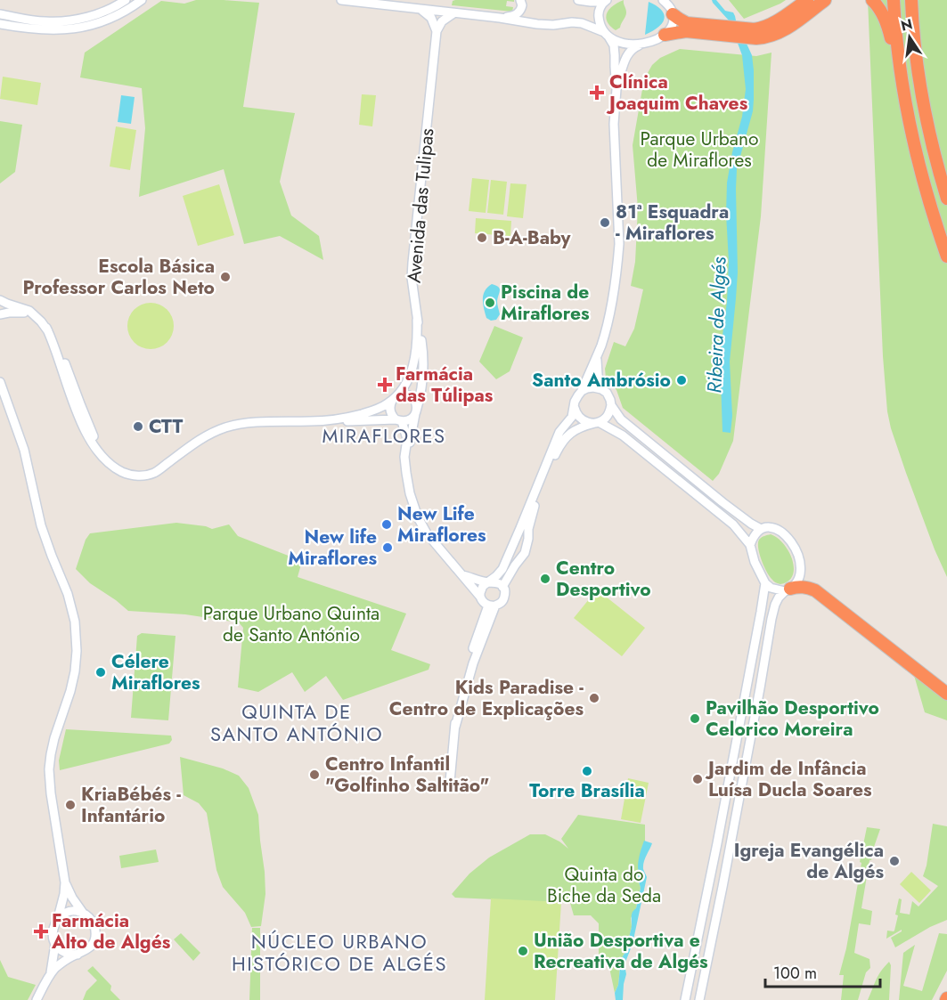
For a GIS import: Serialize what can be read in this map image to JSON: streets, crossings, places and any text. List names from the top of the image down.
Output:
{
  "streets": {
    "street": ["Avenida das Tulipas"]
  },
  "districts": ["MIRAFLORES", "QUINTA DE SANTO ANTÓNIO", "NÚCLEO URBANO HISTÓRICO DE ALGÉS"],
  "water": ["Ribeira de Algés"],
  "parks": ["Parque Urbano de Miraflores", "Parque Urbano Quinta de Santo António", "Quinta do Biche da Seda"],
  "places": {
    "health": ["Clínica Joaquim Chaves", "Farmácia das Túlipas", "Farmácia Alto de Algés"],
    "other": [
      "81ª Esquadra - Miraflores",
      "B-A-Baby",
      "Escola Básica Professor Carlos Neto",
      "Piscina de Miraflores",
      "Santo Ambrósio",
      "CTT",
      "New Life Miraflores",
      "New life Miraflores",
      "Centro Desportivo",
      "Célere Miraflores",
      "Kids Paradise - Centro de Explicações",
      "Pavilhão Desportivo Celorico Moreira",
      "Torre Brasília",
      "Centro Infantil \"Golfinho Saltitão\"",
      "Jardim de Infância Luísa Ducla Soares",
      "KriaBébés - Infantário",
      "Igreja Evangélica de Algés",
      "União Desportiva e Recreativa de Algés"
    ]
  },
  "scale_bar": "100 m",
  "north": "top"
}
